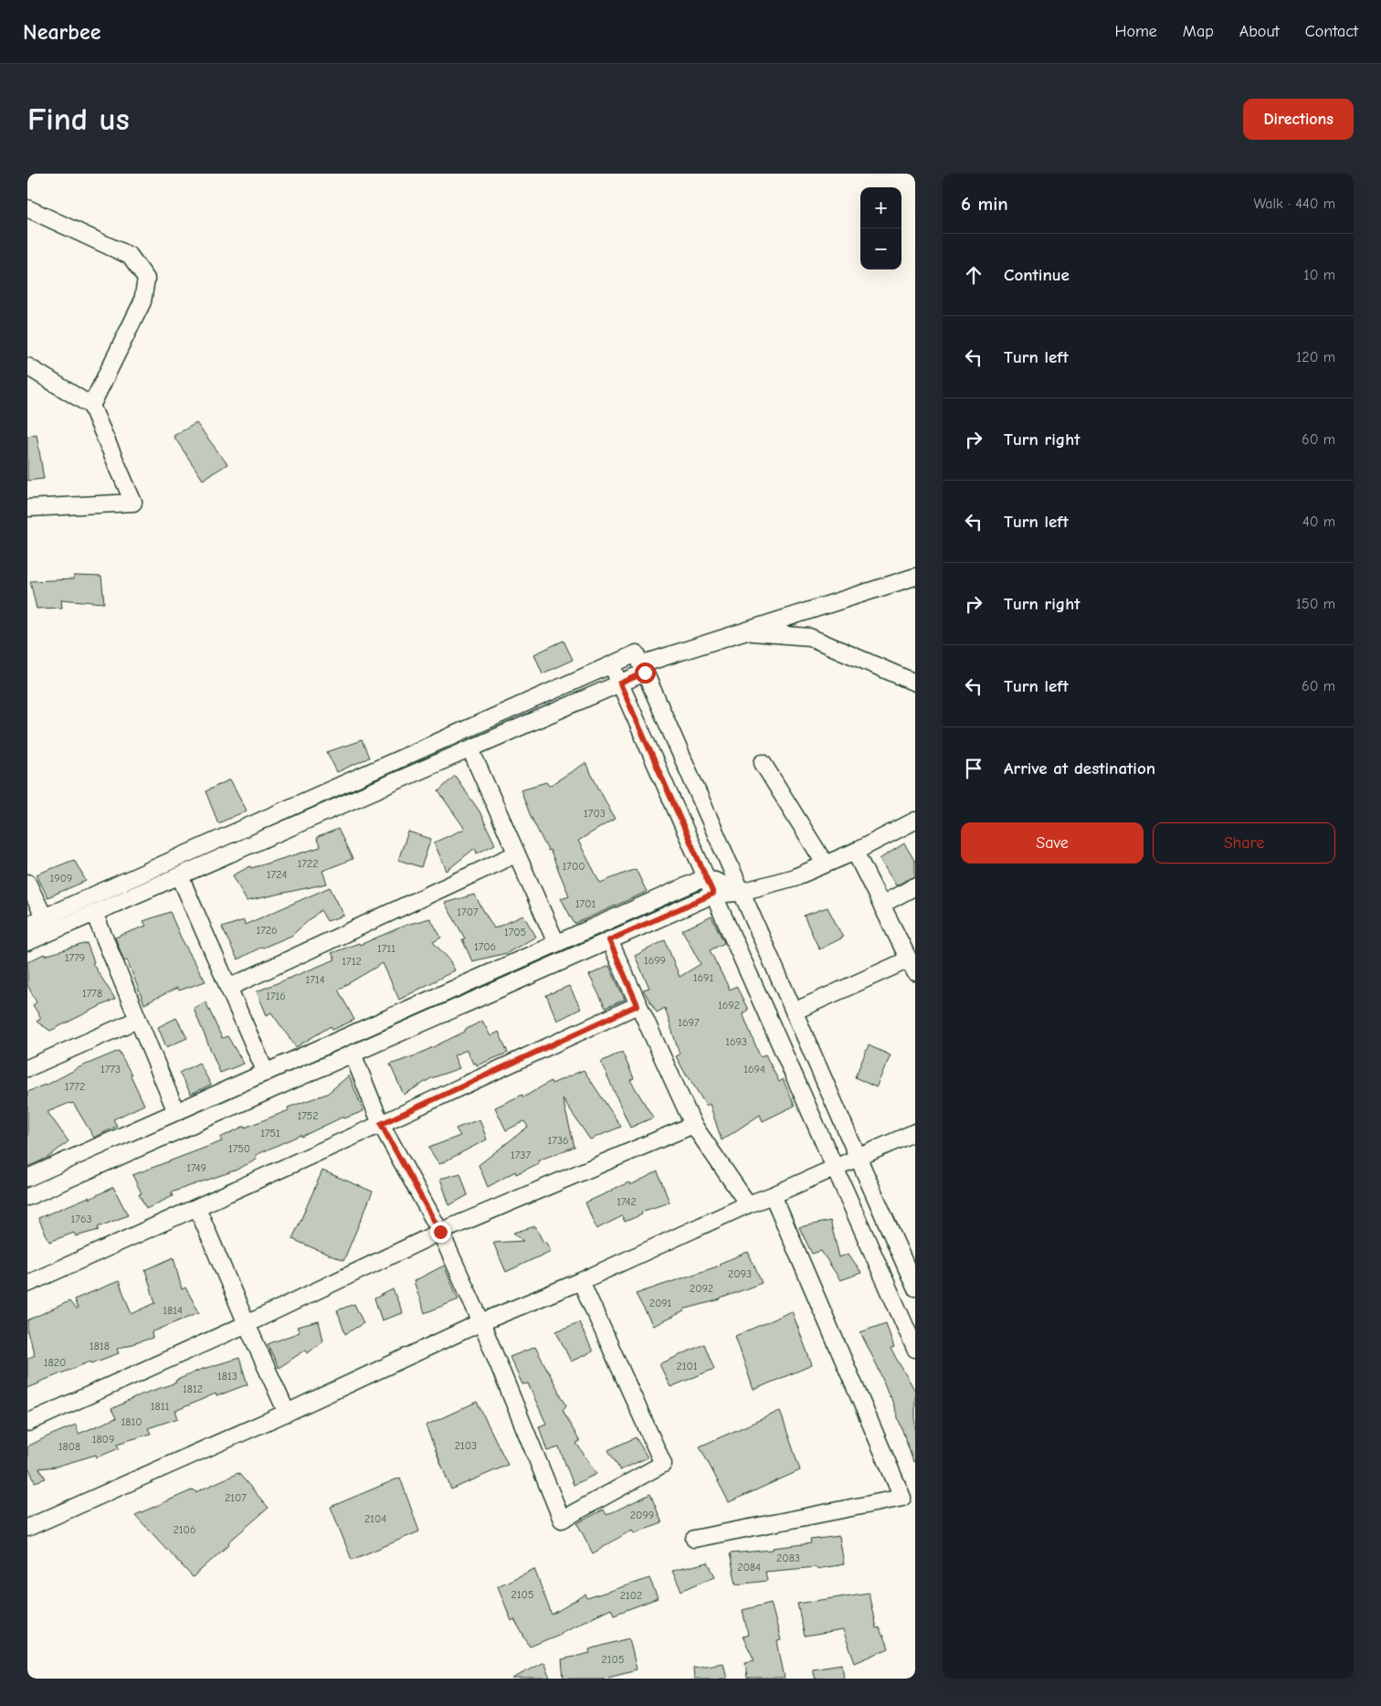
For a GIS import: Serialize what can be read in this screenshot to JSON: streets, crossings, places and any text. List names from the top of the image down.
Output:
{
  "house_numbers": [
    "1703",
    "1722",
    "1700",
    "1724",
    "1909",
    "1701",
    "1707",
    "1726",
    "1705",
    "1706",
    "1711",
    "1779",
    "1699",
    "1712",
    "1691",
    "1714",
    "1778",
    "1716",
    "1692",
    "1697",
    "1693",
    "1773",
    "1694",
    "1772",
    "1752",
    "1751",
    "1736",
    "1750",
    "1737",
    "1749",
    "1742",
    "1763",
    "2093",
    "2092",
    "2091",
    "1814",
    "1818",
    "1820",
    "2101",
    "1813",
    "1812",
    "1811",
    "1810",
    "1809",
    "2103",
    "1808",
    "2107",
    "2099",
    "2104",
    "2106",
    "2083",
    "2084",
    "2105",
    "2102",
    "2105"
  ],
  "page": {
    "header": "Nearbee",
    "nav": [
      "Home",
      "Map",
      "About",
      "Contact"
    ],
    "buttons": [
      "Directions",
      ["Save", "Share"]
    ],
    "title": "Find us",
    "heading": ["6 min", "Walk · 440 m"],
    "map_buttons": ["+", "−"],
    "list": [
      ["Continue", "10 m"],
      ["Turn left", "120 m"],
      ["Turn right", "60 m"],
      ["Turn left", "40 m"],
      ["Turn right", "150 m"],
      ["Turn left", "60 m"],
      "Arrive at destination"
    ]
  }
}
